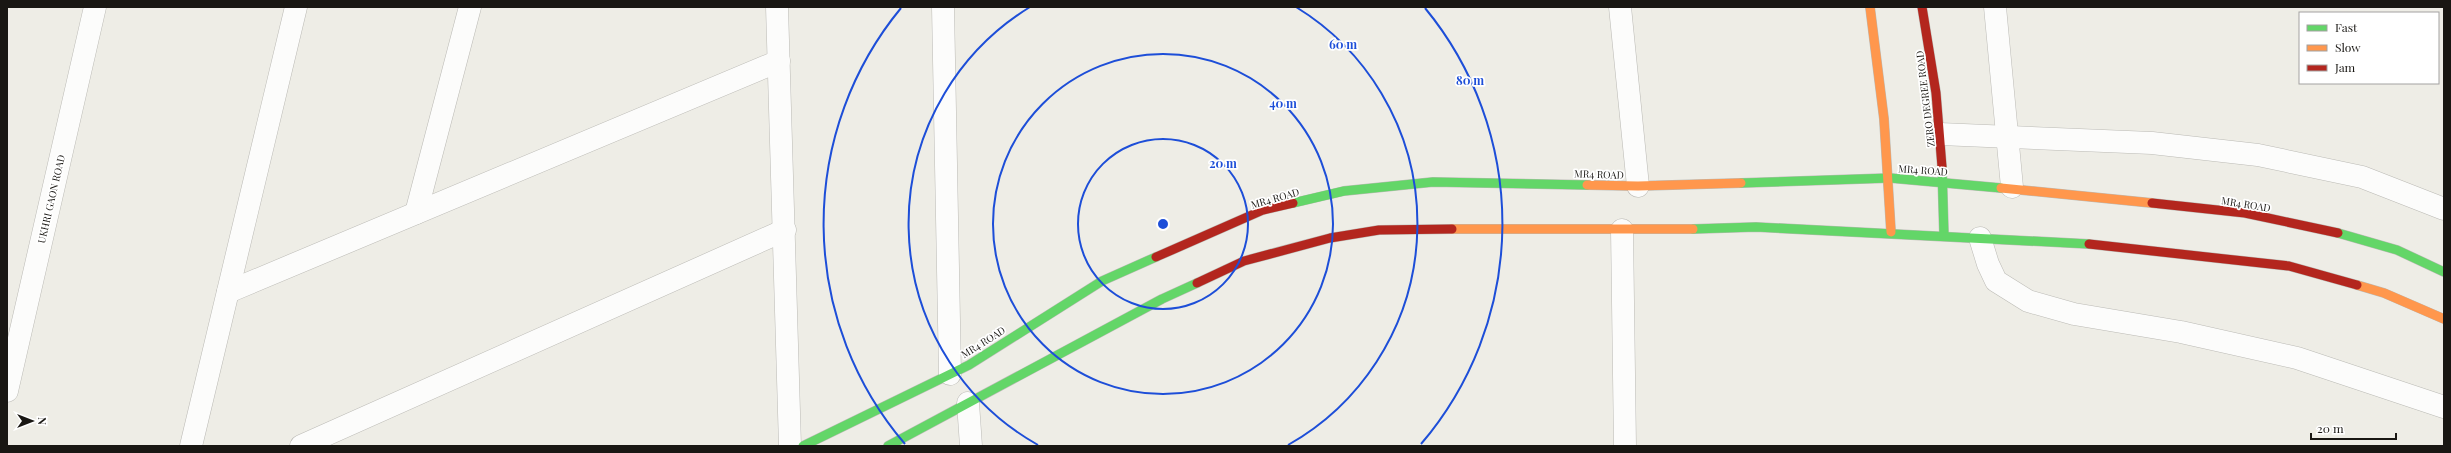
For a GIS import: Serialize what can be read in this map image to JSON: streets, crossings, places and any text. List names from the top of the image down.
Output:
{
  "streets": {
    "street": ["ZERO DEGREE ROAD", "MR4 ROAD", "UKHRI GAON ROAD"]
  },
  "crossings": [
    ["ZERO DEGREE ROAD", "MR4 ROAD"]
  ],
  "legend": ["Fast", "Slow", "Jam"],
  "scale_bar": "20 m",
  "north": "right",
  "rings": [
    "60 m",
    "80 m",
    "40 m",
    "20 m"
  ]
}
